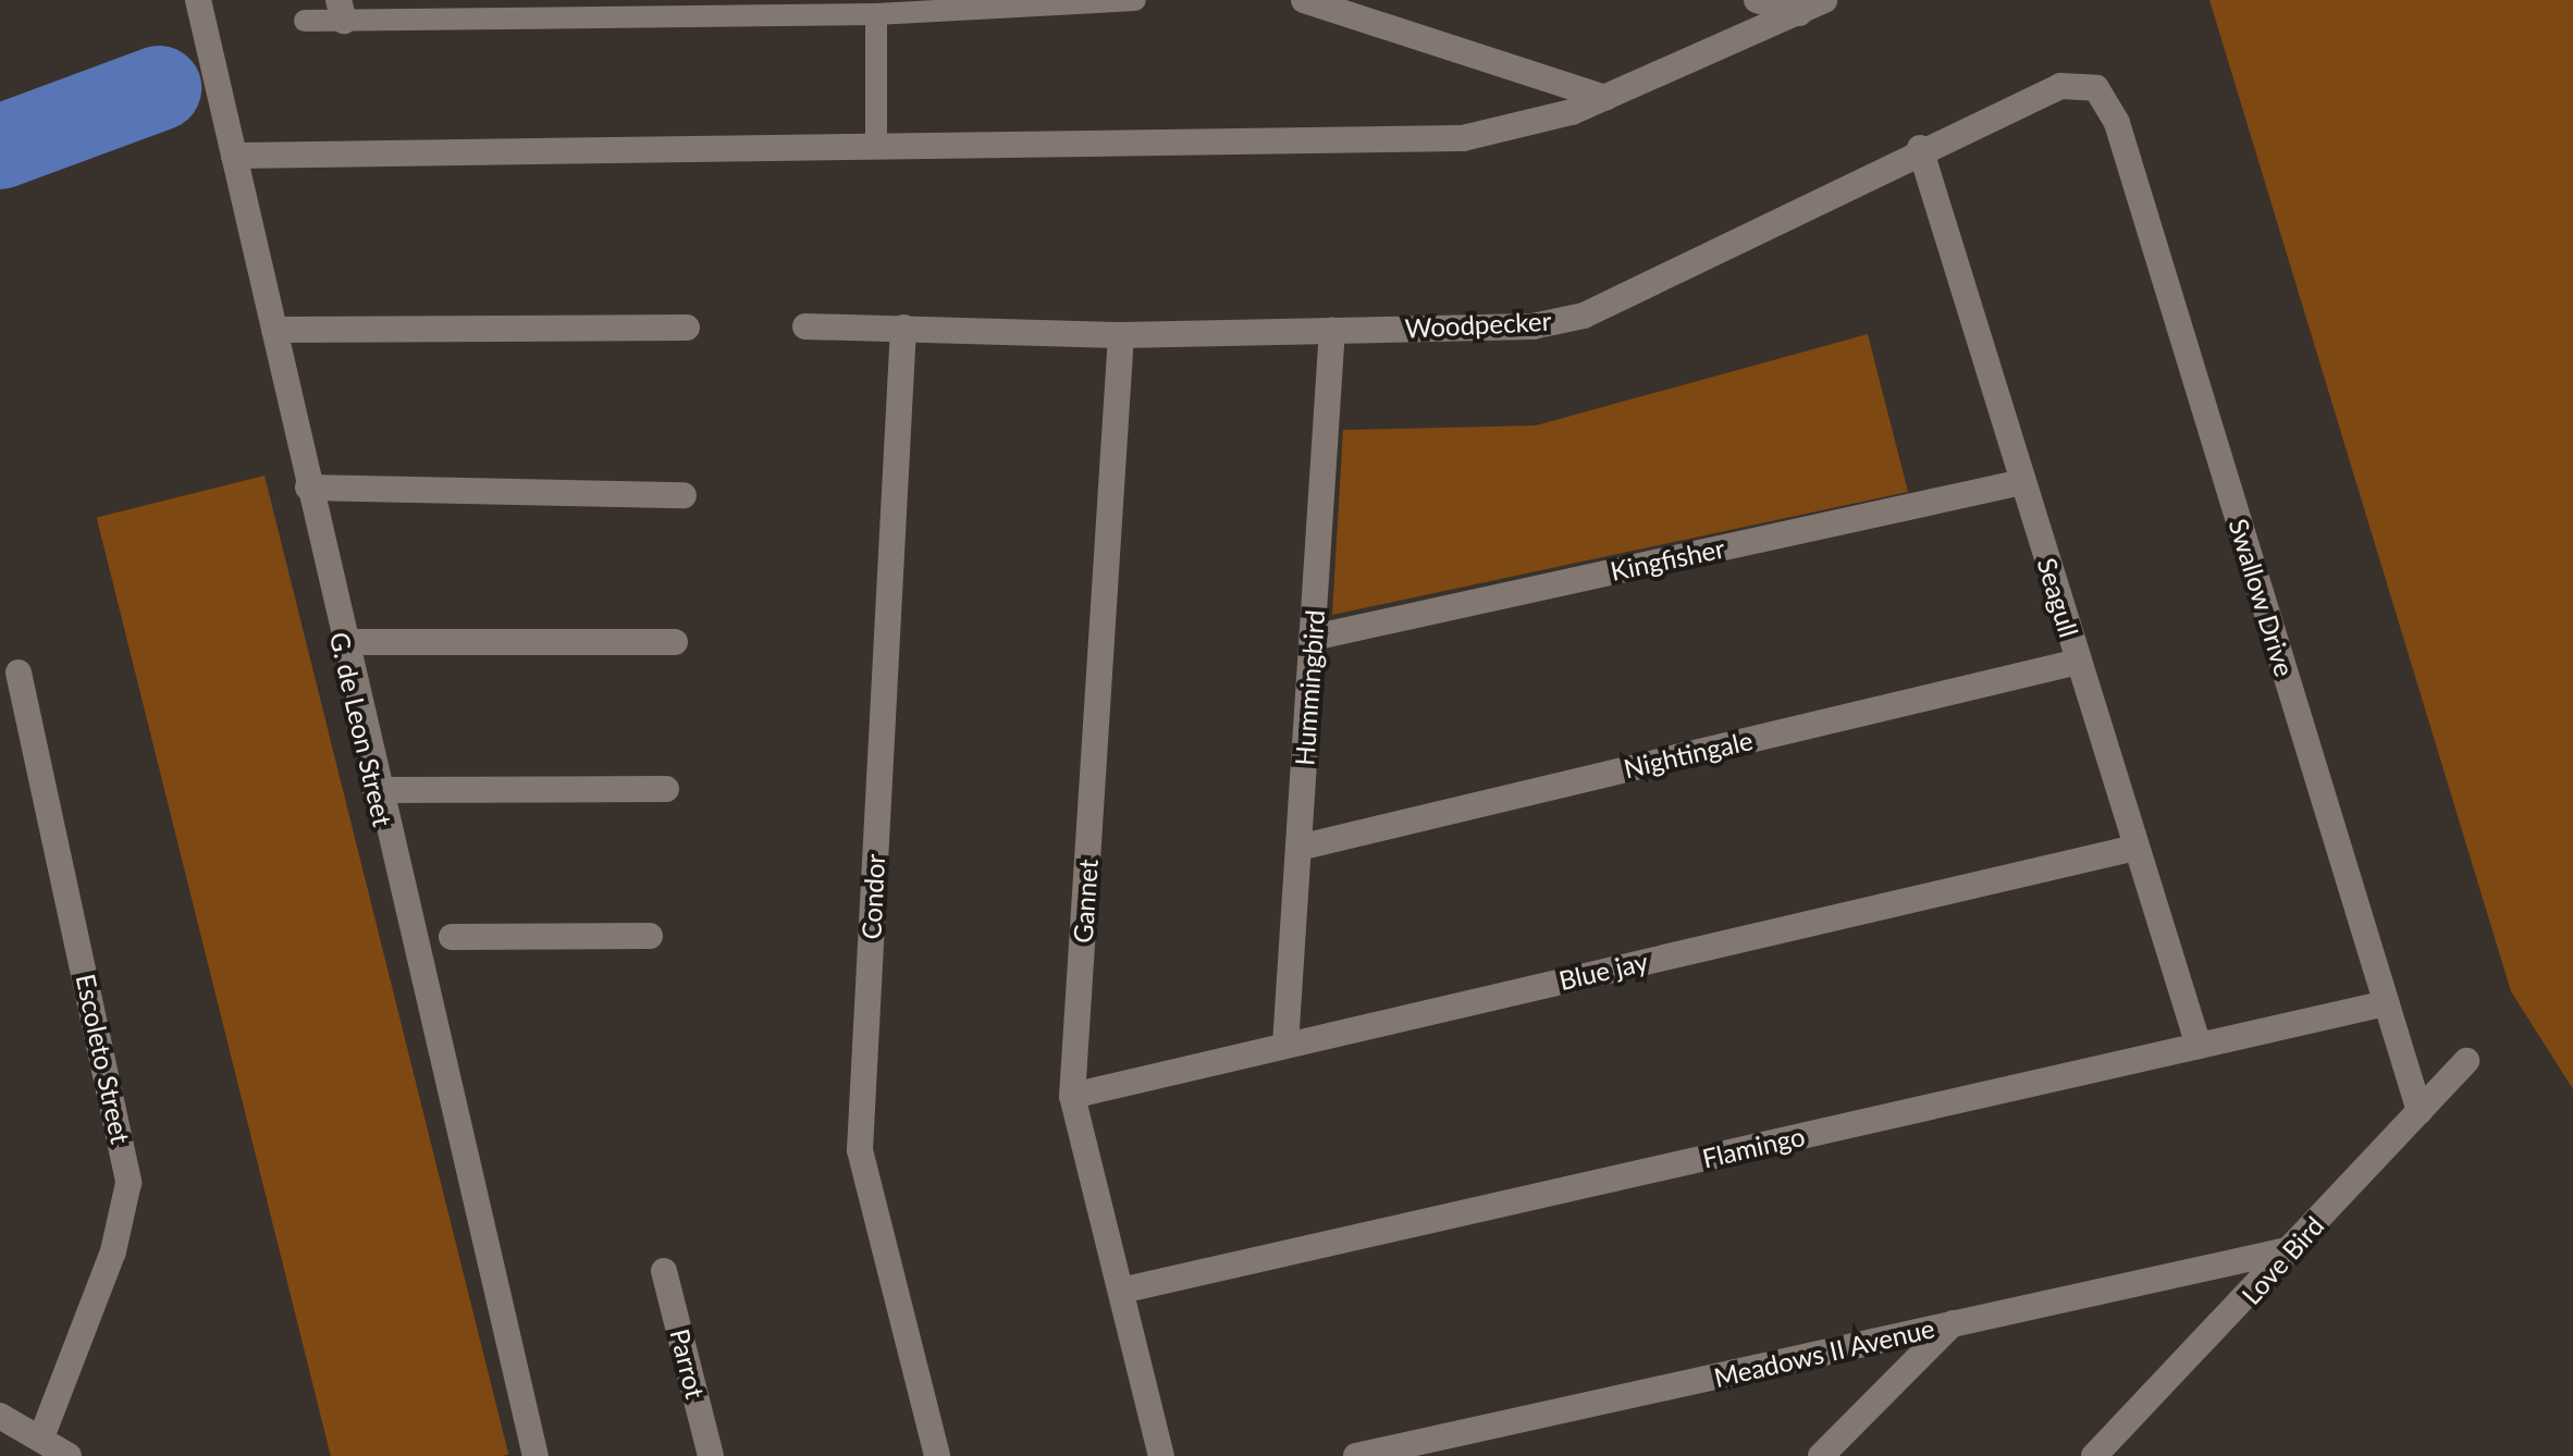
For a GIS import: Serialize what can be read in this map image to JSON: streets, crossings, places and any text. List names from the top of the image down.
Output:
{
  "streets": {
    "street": [
      "Woodpecker",
      "Kingfisher",
      "Seagull",
      "Swallow Drive",
      "Hummingbird",
      "G. de Leon Street",
      "Nightingale",
      "Condor",
      "Gannet",
      "Blue jay",
      "Escoleto Street",
      "Flamingo",
      "Love Bird",
      "Meadows II Avenue",
      "Parrot"
    ]
  },
  "crossings": [
    ["Woodpecker", "Seagull"],
    ["Woodpecker", "Swallow Drive"],
    ["Woodpecker", "Hummingbird"],
    ["Woodpecker", "Condor"],
    ["Woodpecker", "Gannet"],
    ["Kingfisher", "Seagull"],
    ["Kingfisher", "Hummingbird"],
    ["Seagull", "Nightingale"],
    ["Seagull", "Blue jay"],
    ["Seagull", "Flamingo"],
    ["Swallow Drive", "Flamingo"],
    ["Swallow Drive", "Love Bird"],
    ["Hummingbird", "Nightingale"],
    ["Hummingbird", "Blue jay"],
    ["Gannet", "Blue jay"],
    ["Gannet", "Flamingo"],
    ["Love Bird", "Meadows II Avenue"]
  ]
}
